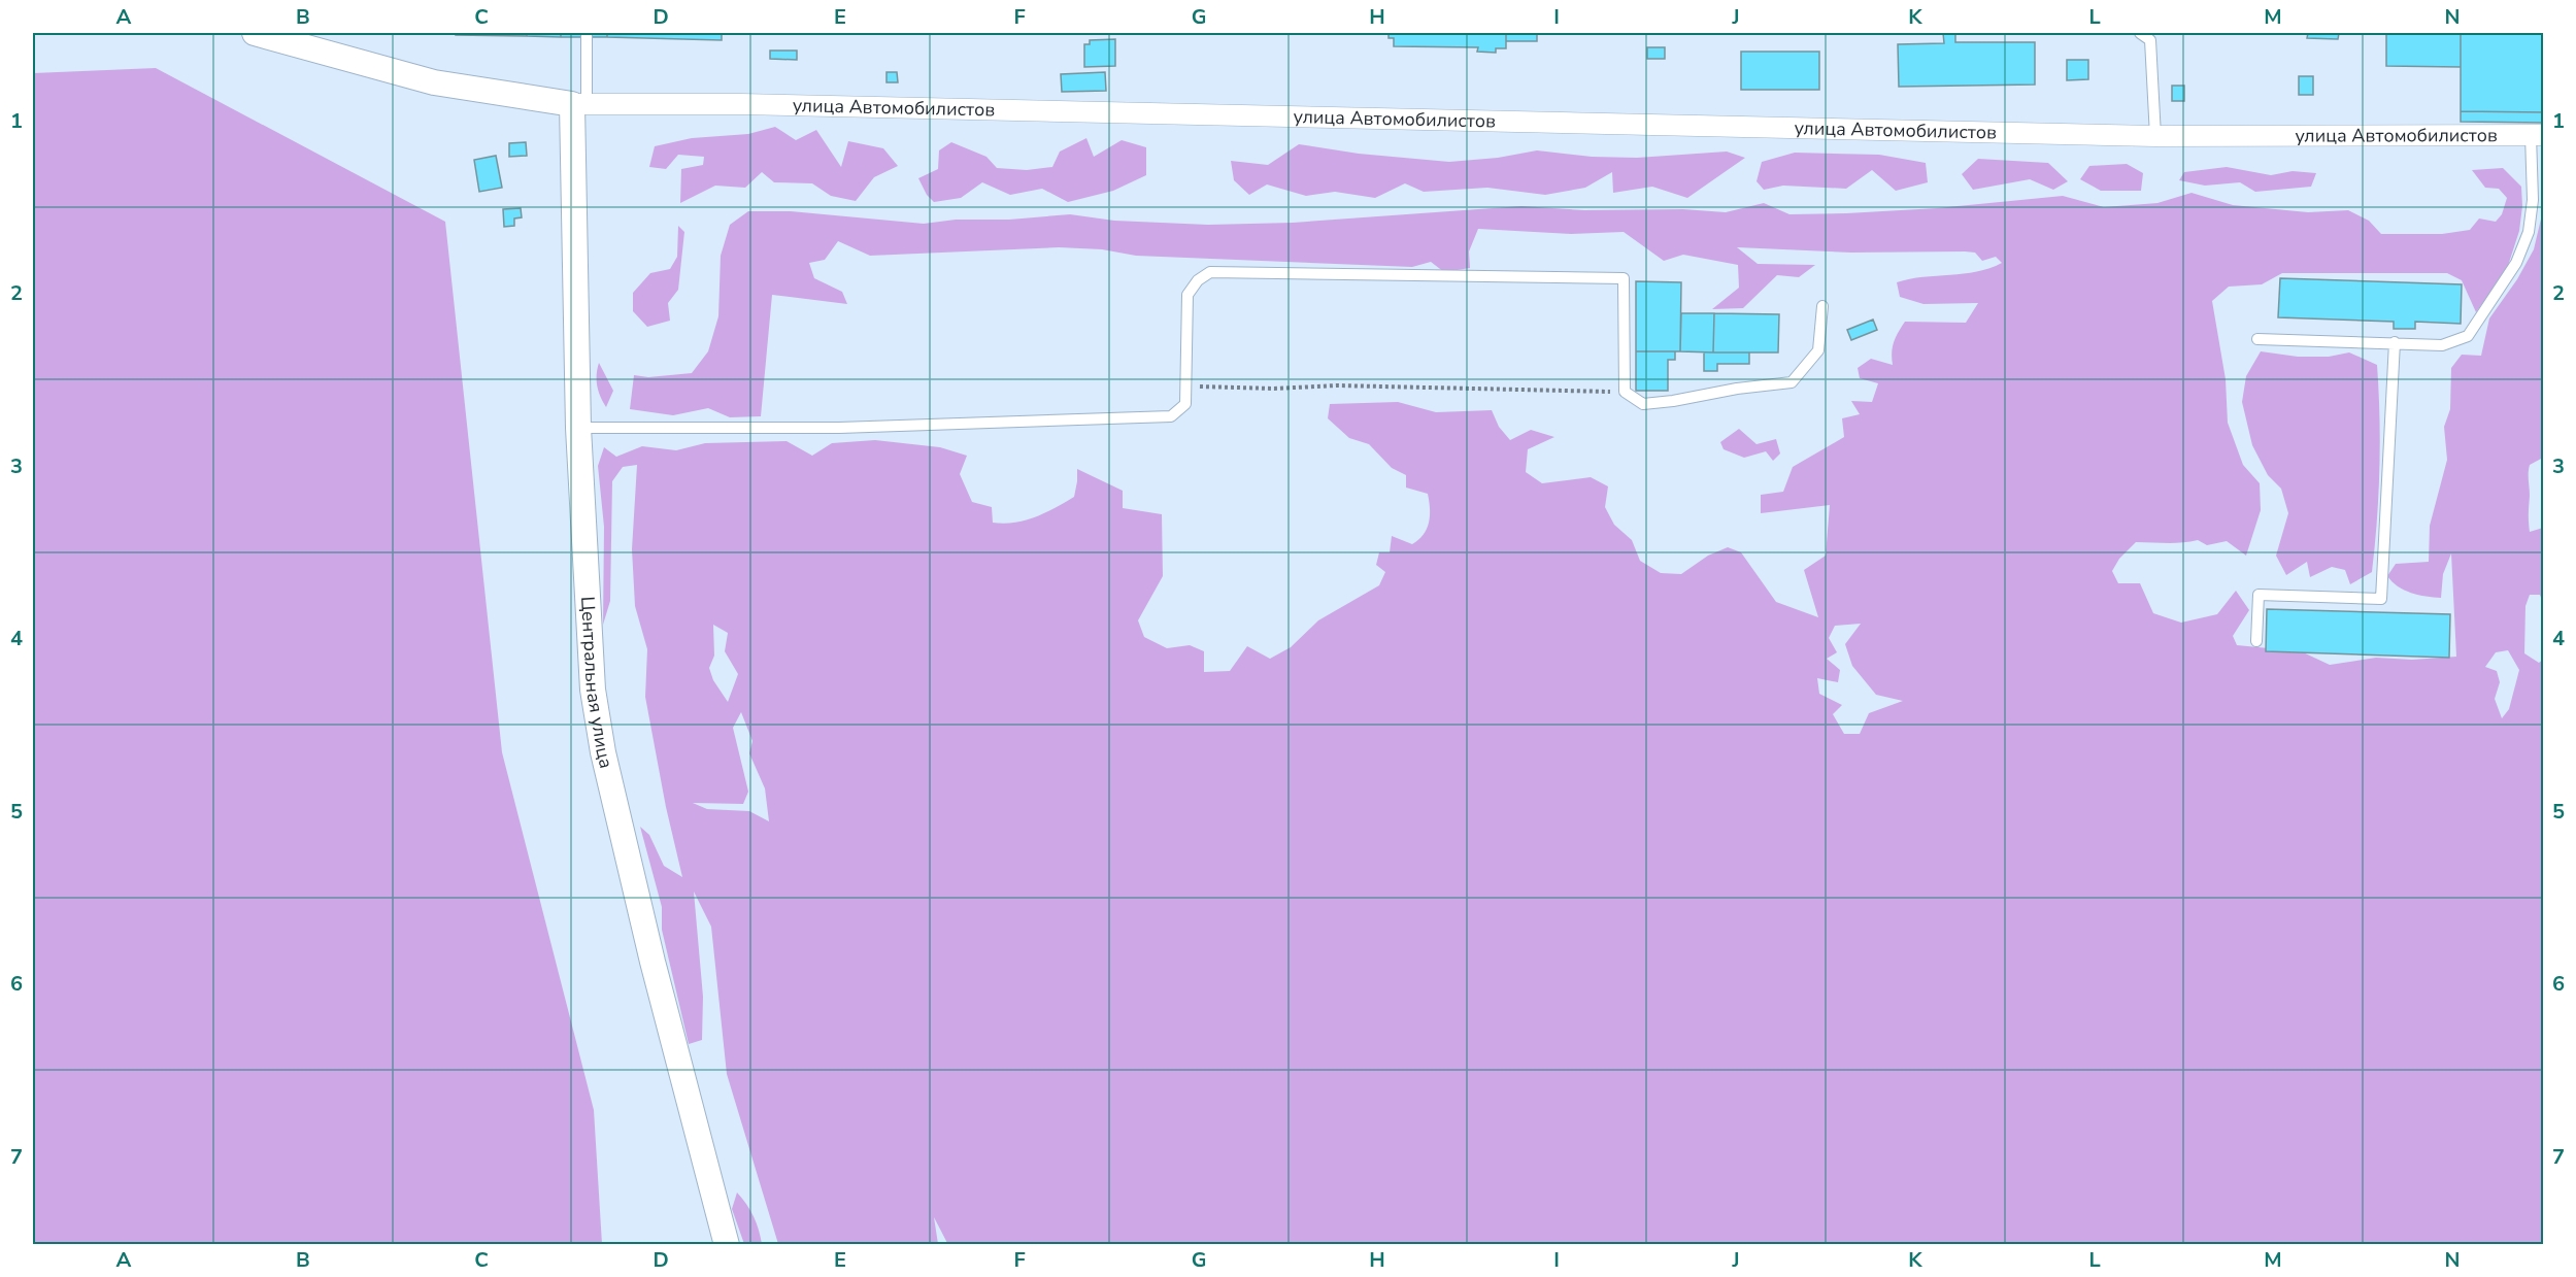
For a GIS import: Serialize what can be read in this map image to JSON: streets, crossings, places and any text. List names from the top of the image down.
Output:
{
  "streets": {
    "street": ["улица Автомобилистов", "Центральная улица"]
  },
  "crossings": [
    ["улица Автомобилистов", "Центральная улица"]
  ],
  "grid": {
    "columns": [
      "A",
      "B",
      "C",
      "D",
      "E",
      "F",
      "G",
      "H",
      "I",
      "J",
      "K",
      "L",
      "M",
      "N"
    ],
    "rows": [
      "1",
      "2",
      "3",
      "4",
      "5",
      "6",
      "7"
    ]
  }
}
